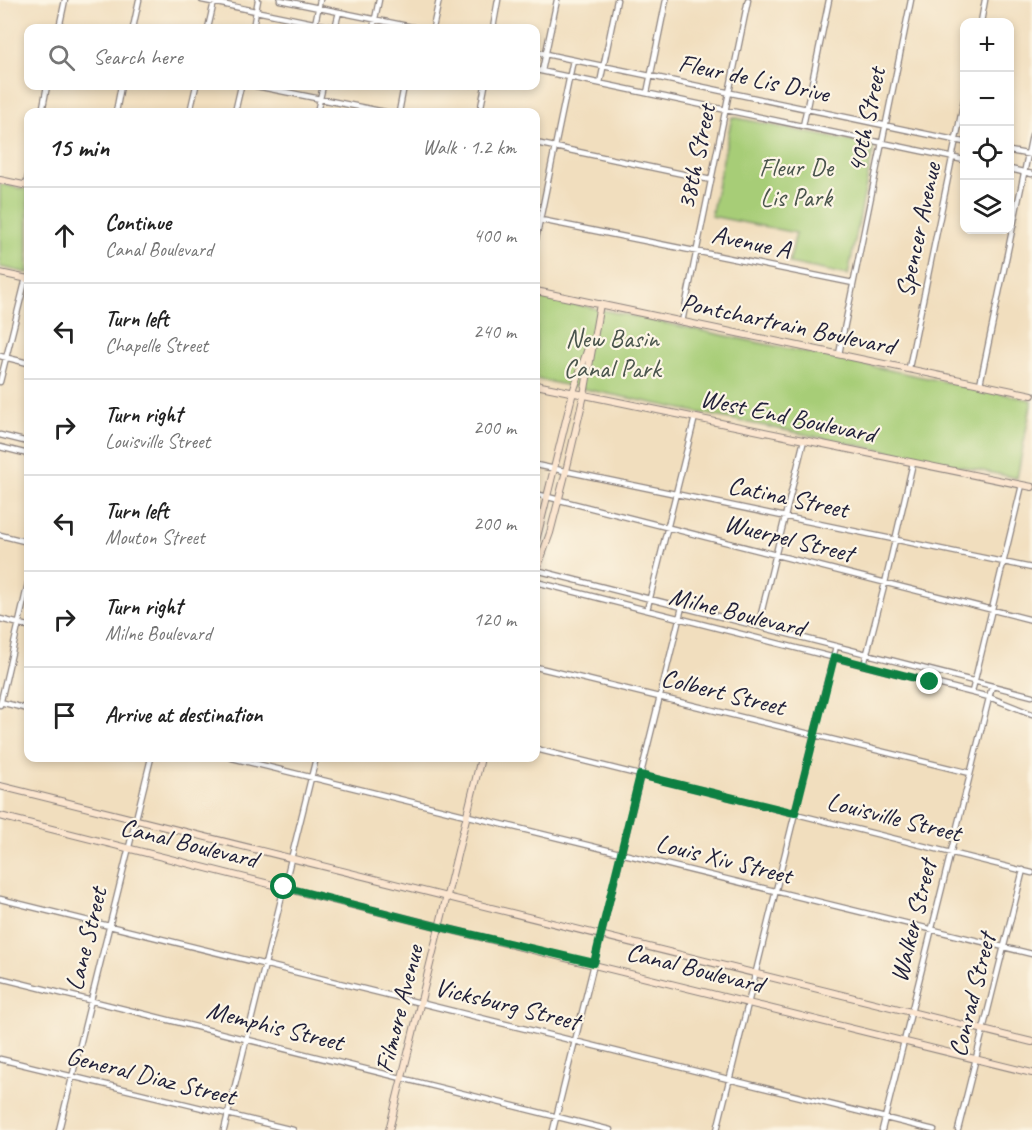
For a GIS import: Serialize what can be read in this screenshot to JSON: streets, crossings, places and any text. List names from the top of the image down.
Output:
{
  "streets": {
    "main road": [
      "Pontchartrain Boulevard",
      "West End Boulevard",
      "Canal Boulevard",
      "Filmore Avenue"
    ],
    "street": [
      "Fleur de Lis Drive",
      "40th Street",
      "38th Street",
      "Spencer Avenue",
      "Avenue A",
      "Catina Street",
      "Wuerpel Street",
      "Milne Boulevard",
      "Colbert Street",
      "Louisville Street",
      "Louis Xiv Street",
      "Walker Street",
      "Lane Street",
      "Conrad Street",
      "Vicksburg Street",
      "Memphis Street",
      "General Diaz Street"
    ]
  },
  "crossings": [
    ["Fleur de Lis Drive", "40th Street"],
    ["Fleur de Lis Drive", "38th Street"],
    ["Fleur de Lis Drive", "Spencer Avenue"],
    ["40th Street", "Avenue A"],
    ["40th Street", "Pontchartrain Boulevard"],
    ["38th Street", "Avenue A"],
    ["38th Street", "Pontchartrain Boulevard"],
    ["Spencer Avenue", "Pontchartrain Boulevard"],
    ["Milne Boulevard", "Walker Street"],
    ["Colbert Street", "Walker Street"],
    ["Louisville Street", "Walker Street"],
    ["Louisville Street", "Conrad Street"],
    ["Canal Boulevard", "Walker Street"],
    ["Canal Boulevard", "Lane Street"],
    ["Canal Boulevard", "Conrad Street"],
    ["Canal Boulevard", "Filmore Avenue"],
    ["Louis Xiv Street", "Walker Street"],
    ["Louis Xiv Street", "Conrad Street"],
    ["Louis Xiv Street", "Filmore Avenue"],
    ["Walker Street", "Vicksburg Street"],
    ["Lane Street", "Vicksburg Street"],
    ["Lane Street", "Memphis Street"],
    ["Lane Street", "General Diaz Street"],
    ["Vicksburg Street", "Filmore Avenue"],
    ["Filmore Avenue", "Memphis Street"]
  ],
  "parks": ["Fleur De Lis Park", "New Basin Canal Park"],
  "page": {
    "map_buttons": ["+", "−"],
    "search": "Search here",
    "heading": ["15 min", "Walk · 1.2 km"],
    "list": [
      ["Continue", "Canal Boulevard", "400 m"],
      ["Turn left", "Chapelle Street", "240 m"],
      ["Turn right", "Louisville Street", "200 m"],
      ["Turn left", "Mouton Street", "200 m"],
      ["Turn right", "Milne Boulevard", "120 m"],
      "Arrive at destination"
    ]
  }
}
